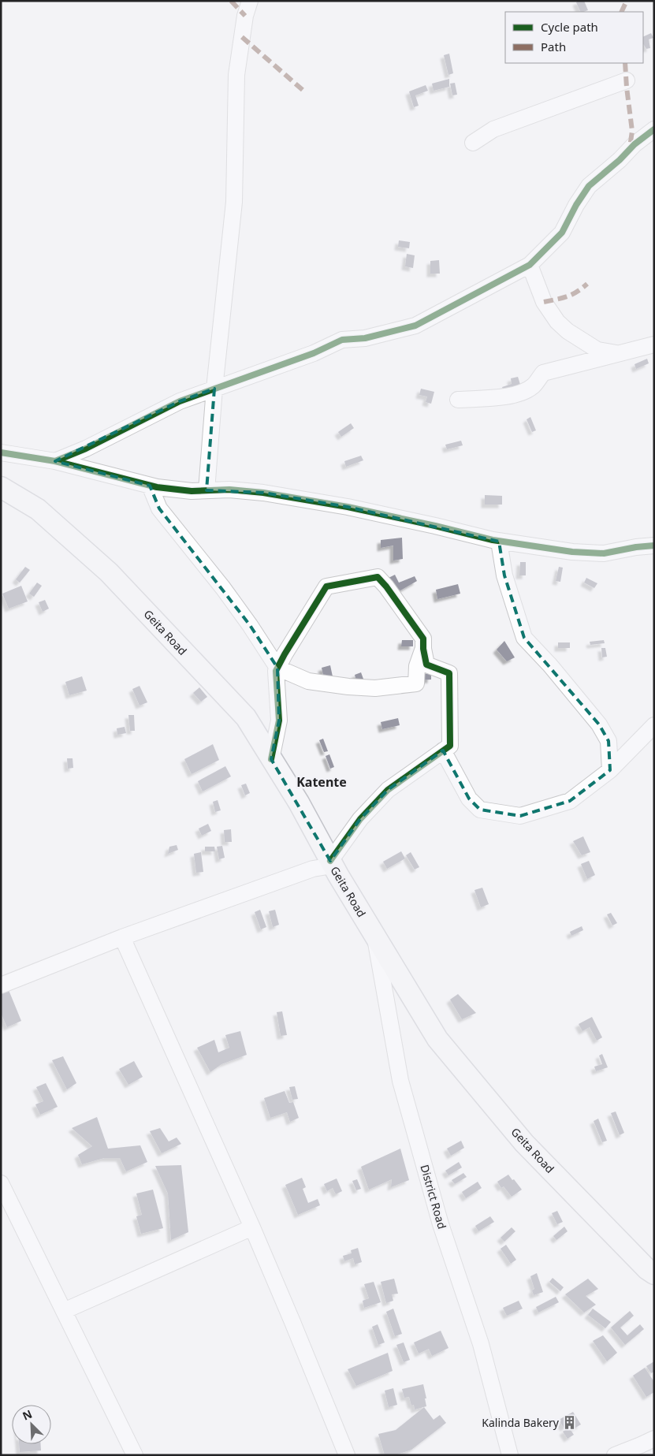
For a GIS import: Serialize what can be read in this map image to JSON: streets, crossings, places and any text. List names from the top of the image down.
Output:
{
  "streets": {
    "main road": ["Geita Road"],
    "street": ["District Road"]
  },
  "crossings": [
    ["Geita Road", "District Road"]
  ],
  "districts": ["Katente"],
  "places": {
    "building": ["Kalinda Bakery"]
  },
  "legend": ["Cycle path", "Path"],
  "north": "top left"
}
